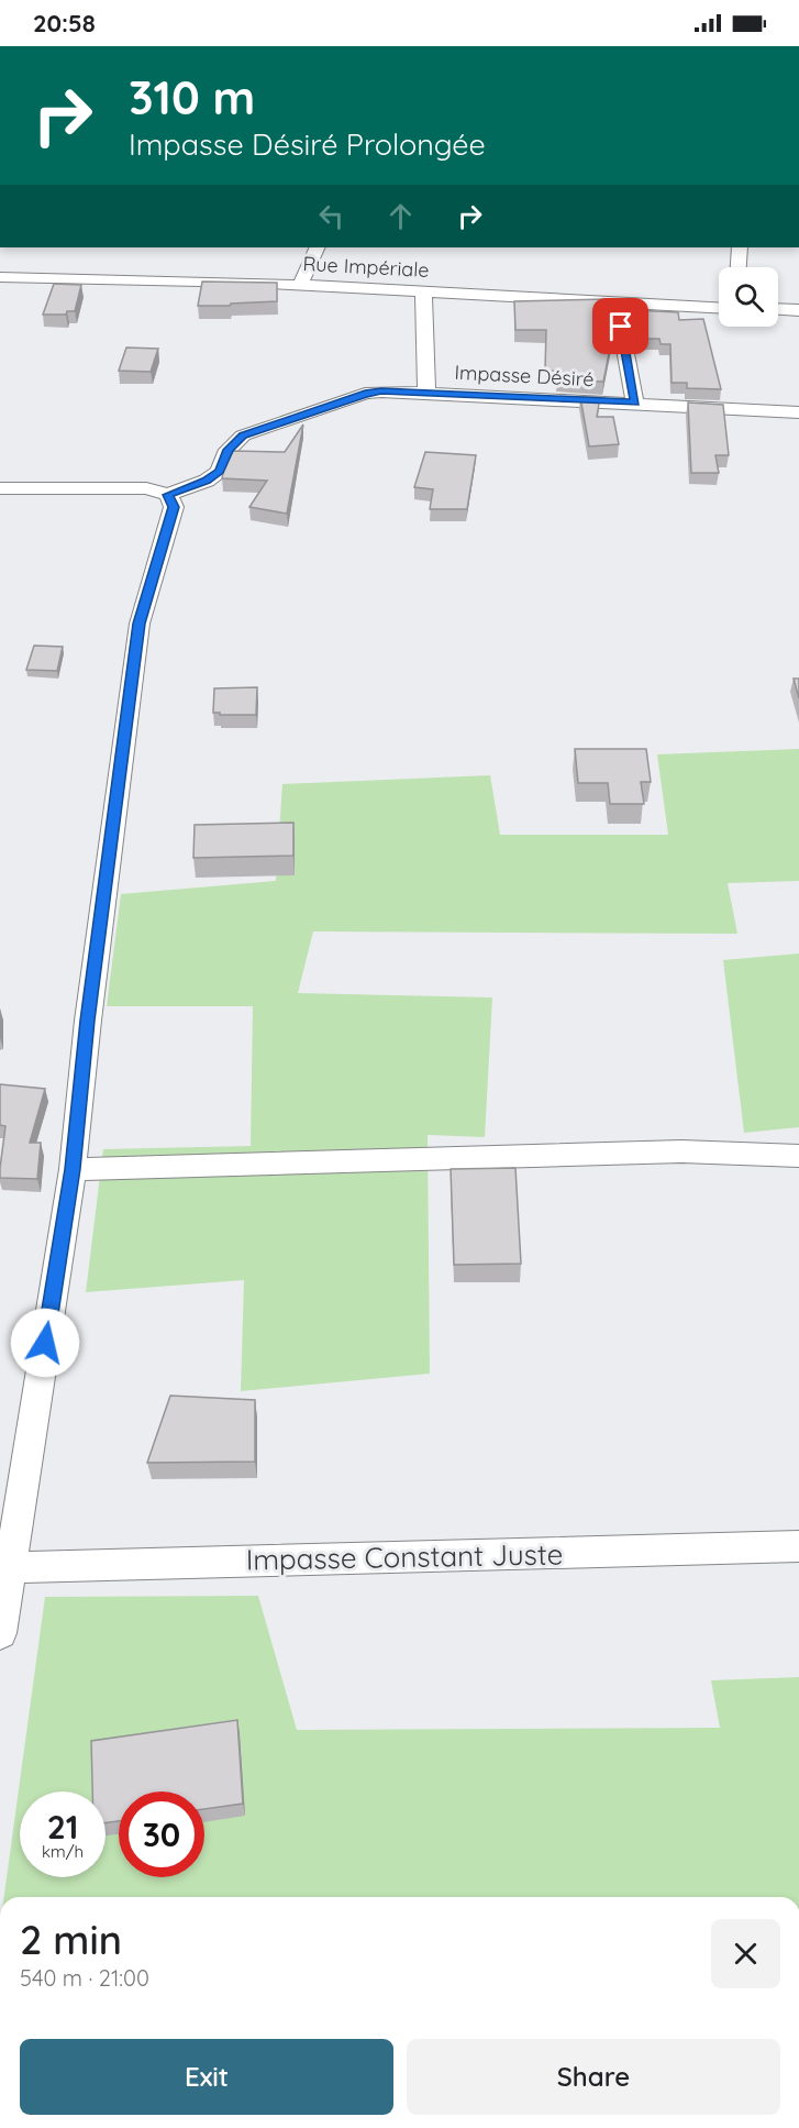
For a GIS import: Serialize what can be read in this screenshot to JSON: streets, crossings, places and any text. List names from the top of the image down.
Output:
{
  "streets": {
    "street": ["Rue Impériale", "Impasse Désiré", "Impasse Constant Juste"]
  },
  "crossings": [
    ["Rue Impériale", "Impasse Désiré"]
  ],
  "page": {
    "status": "20:58",
    "turn": ["310 m", "Impasse Désiré Prolongée"],
    "speed": "21 km/h",
    "limit": "30",
    "heading": ["2 min", "540 m · 21:00"],
    "buttons": ["Exit", "Share"]
  }
}
